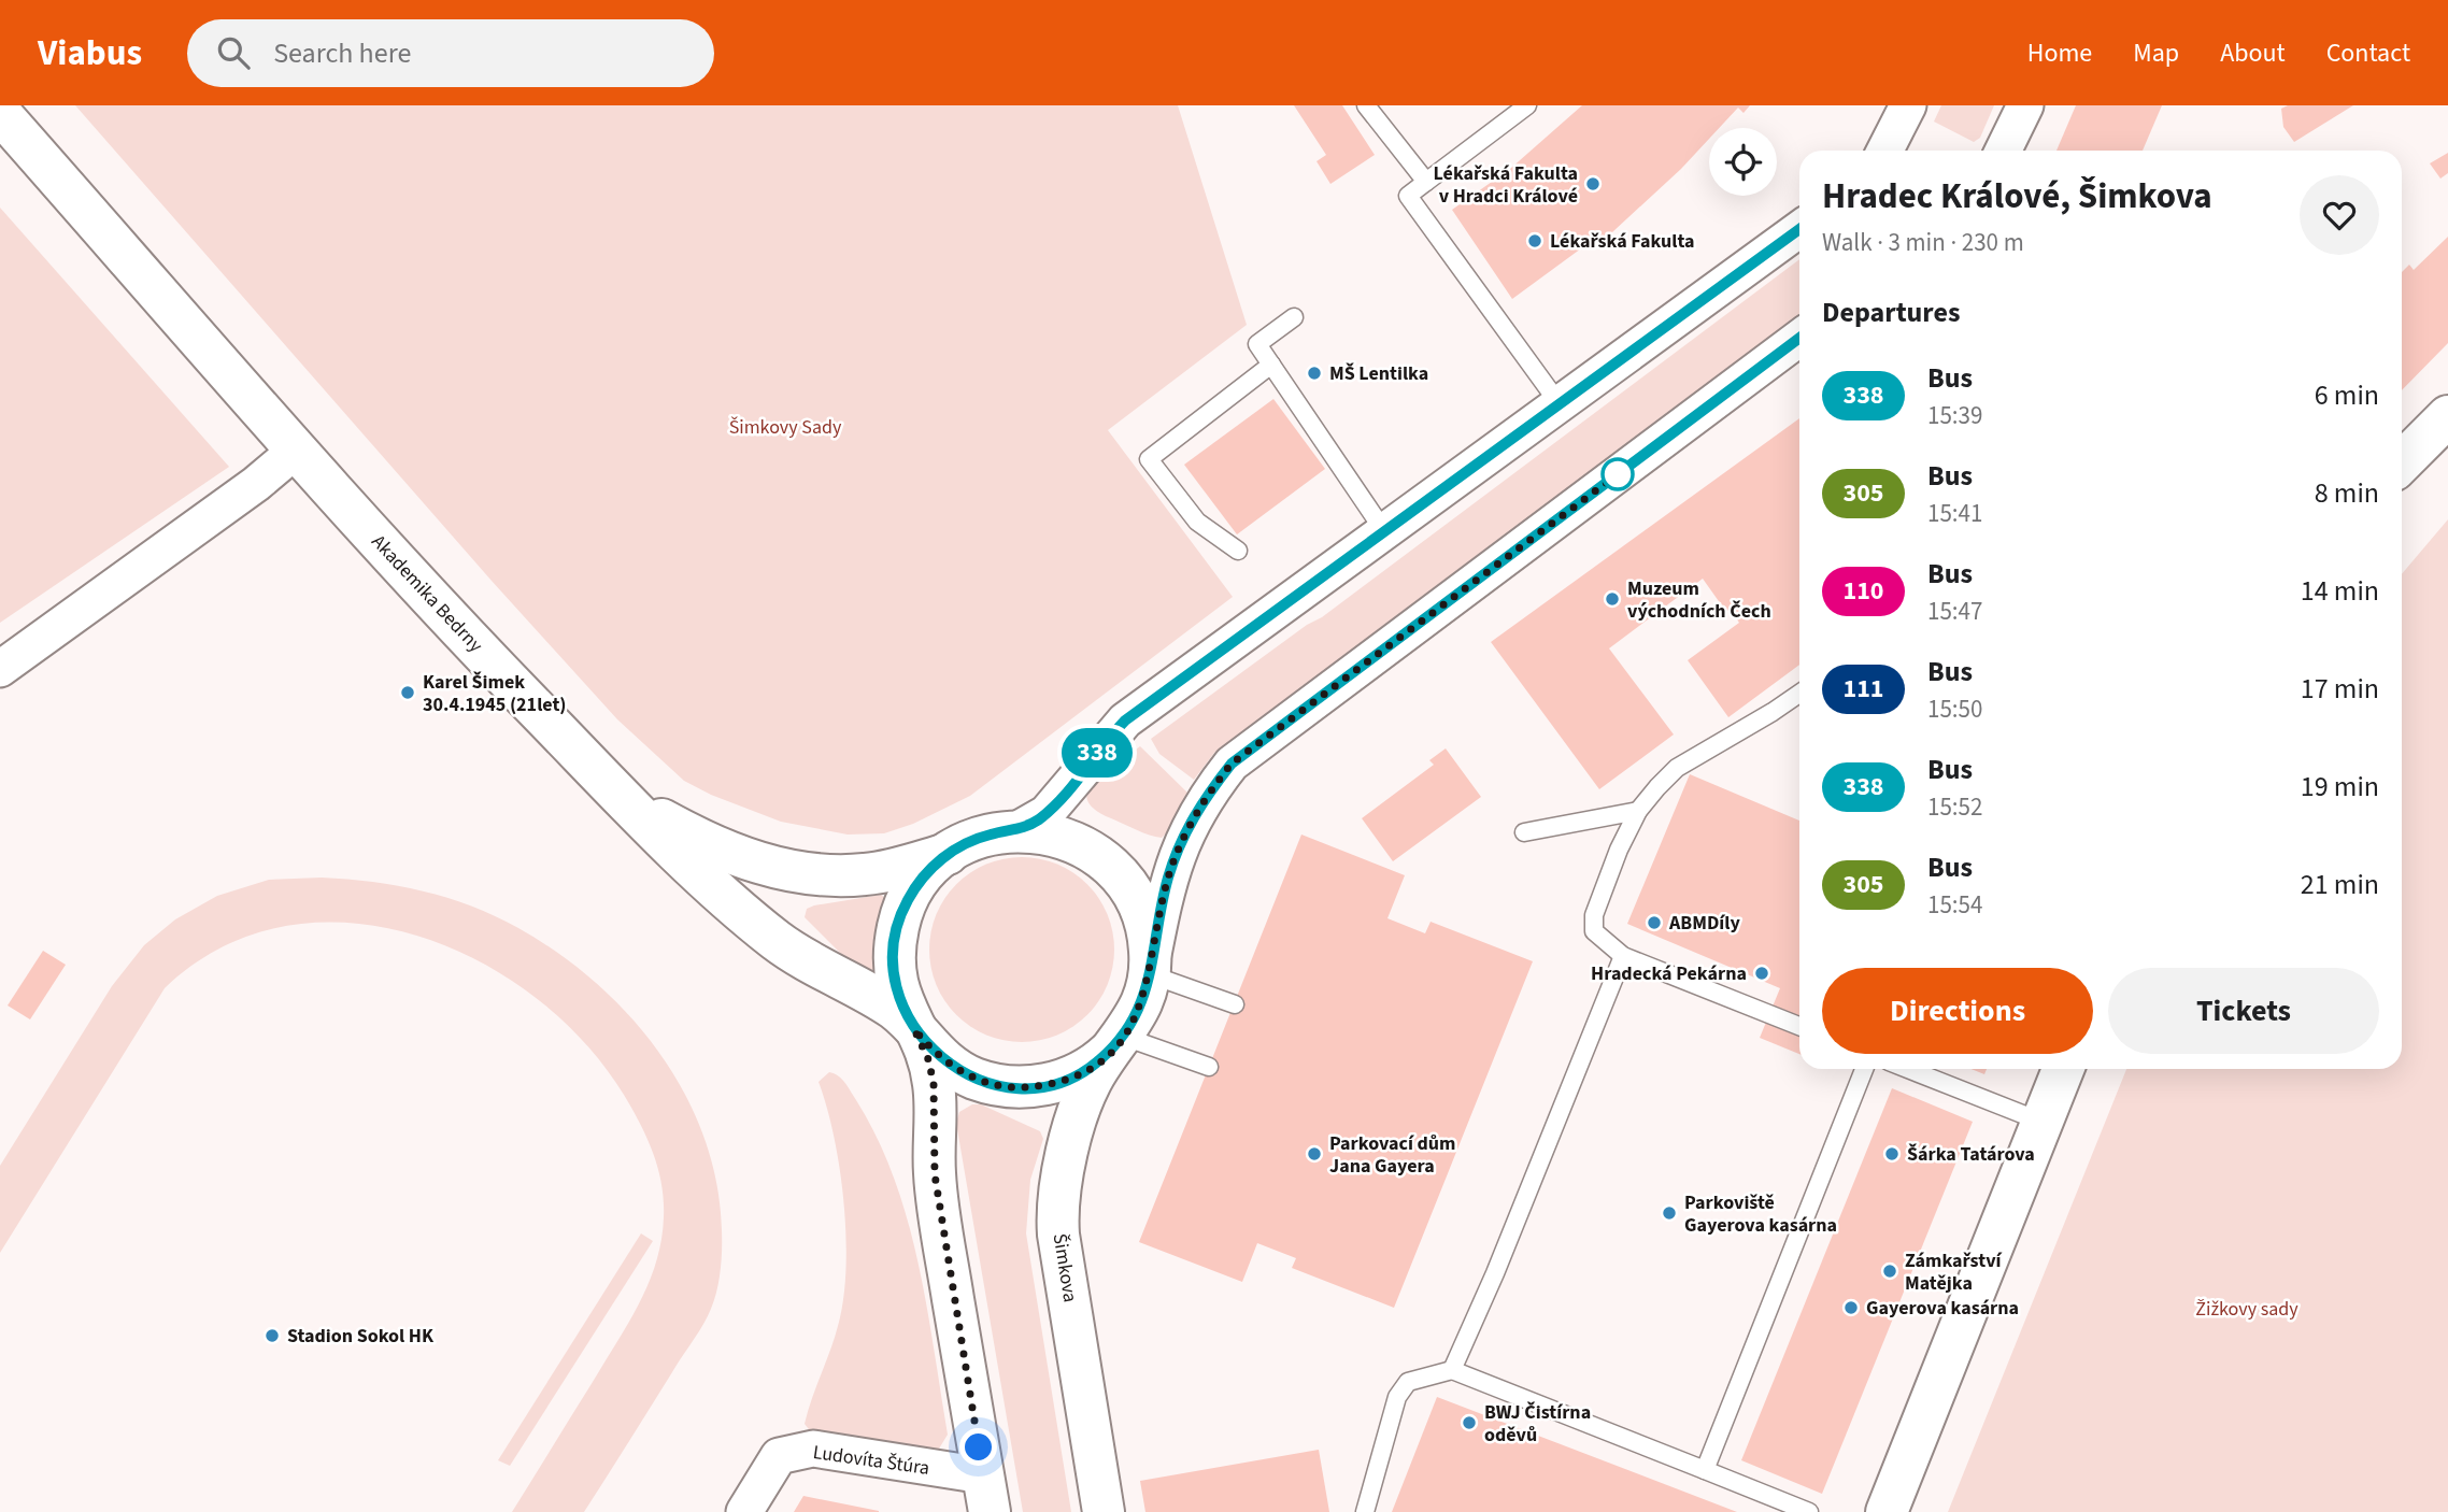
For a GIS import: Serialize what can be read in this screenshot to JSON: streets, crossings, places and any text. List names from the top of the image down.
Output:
{
  "streets": {
    "street": ["Akademika Bedrny", "Šimkova", "Ludovíta Štúra"]
  },
  "crossings": [
    ["Akademika Bedrny", "Šimkova"],
    ["Šimkova", "Ludovíta Štúra"]
  ],
  "parks": ["Šimkovy Sady", "Žižkovy sady"],
  "places": [
    "Lékařská Fakulta v Hradci Králové",
    "Lékařská Fakulta",
    "MŠ Lentilka",
    "Muzeum východních Čech",
    "Karel Šimek 30.4.1945 (21let)",
    "ABMDíly",
    "Hradecká Pekárna",
    "Parkovací dům Jana Gayera",
    "Šárka Tatárova",
    "Parkoviště Gayerova kasárna",
    "Zámkařství Matějka",
    "Gayerova kasárna",
    "Stadion Sokol HK",
    "BWJ Čistírna oděvů"
  ],
  "lines": ["bus line 338"],
  "page": {
    "header": "Viabus",
    "search": "Search here",
    "nav": [
      "Home",
      "Map",
      "About",
      "Contact"
    ],
    "on_map": "338",
    "heading": [
      ["Hradec Králové, Šimkova", "Walk · 3 min · 230 m"],
      "Departures"
    ],
    "list": [
      {
        "mark": "338",
        "name": "Bus",
        "note": "15:39",
        "value": "6 min"
      },
      {
        "mark": "305",
        "name": "Bus",
        "note": "15:41",
        "value": "8 min"
      },
      {
        "mark": "110",
        "name": "Bus",
        "note": "15:47",
        "value": "14 min"
      },
      {
        "mark": "111",
        "name": "Bus",
        "note": "15:50",
        "value": "17 min"
      },
      {
        "mark": "338",
        "name": "Bus",
        "note": "15:52",
        "value": "19 min"
      },
      {
        "mark": "305",
        "name": "Bus",
        "note": "15:54",
        "value": "21 min"
      }
    ],
    "buttons": ["Directions", "Tickets"]
  }
}
